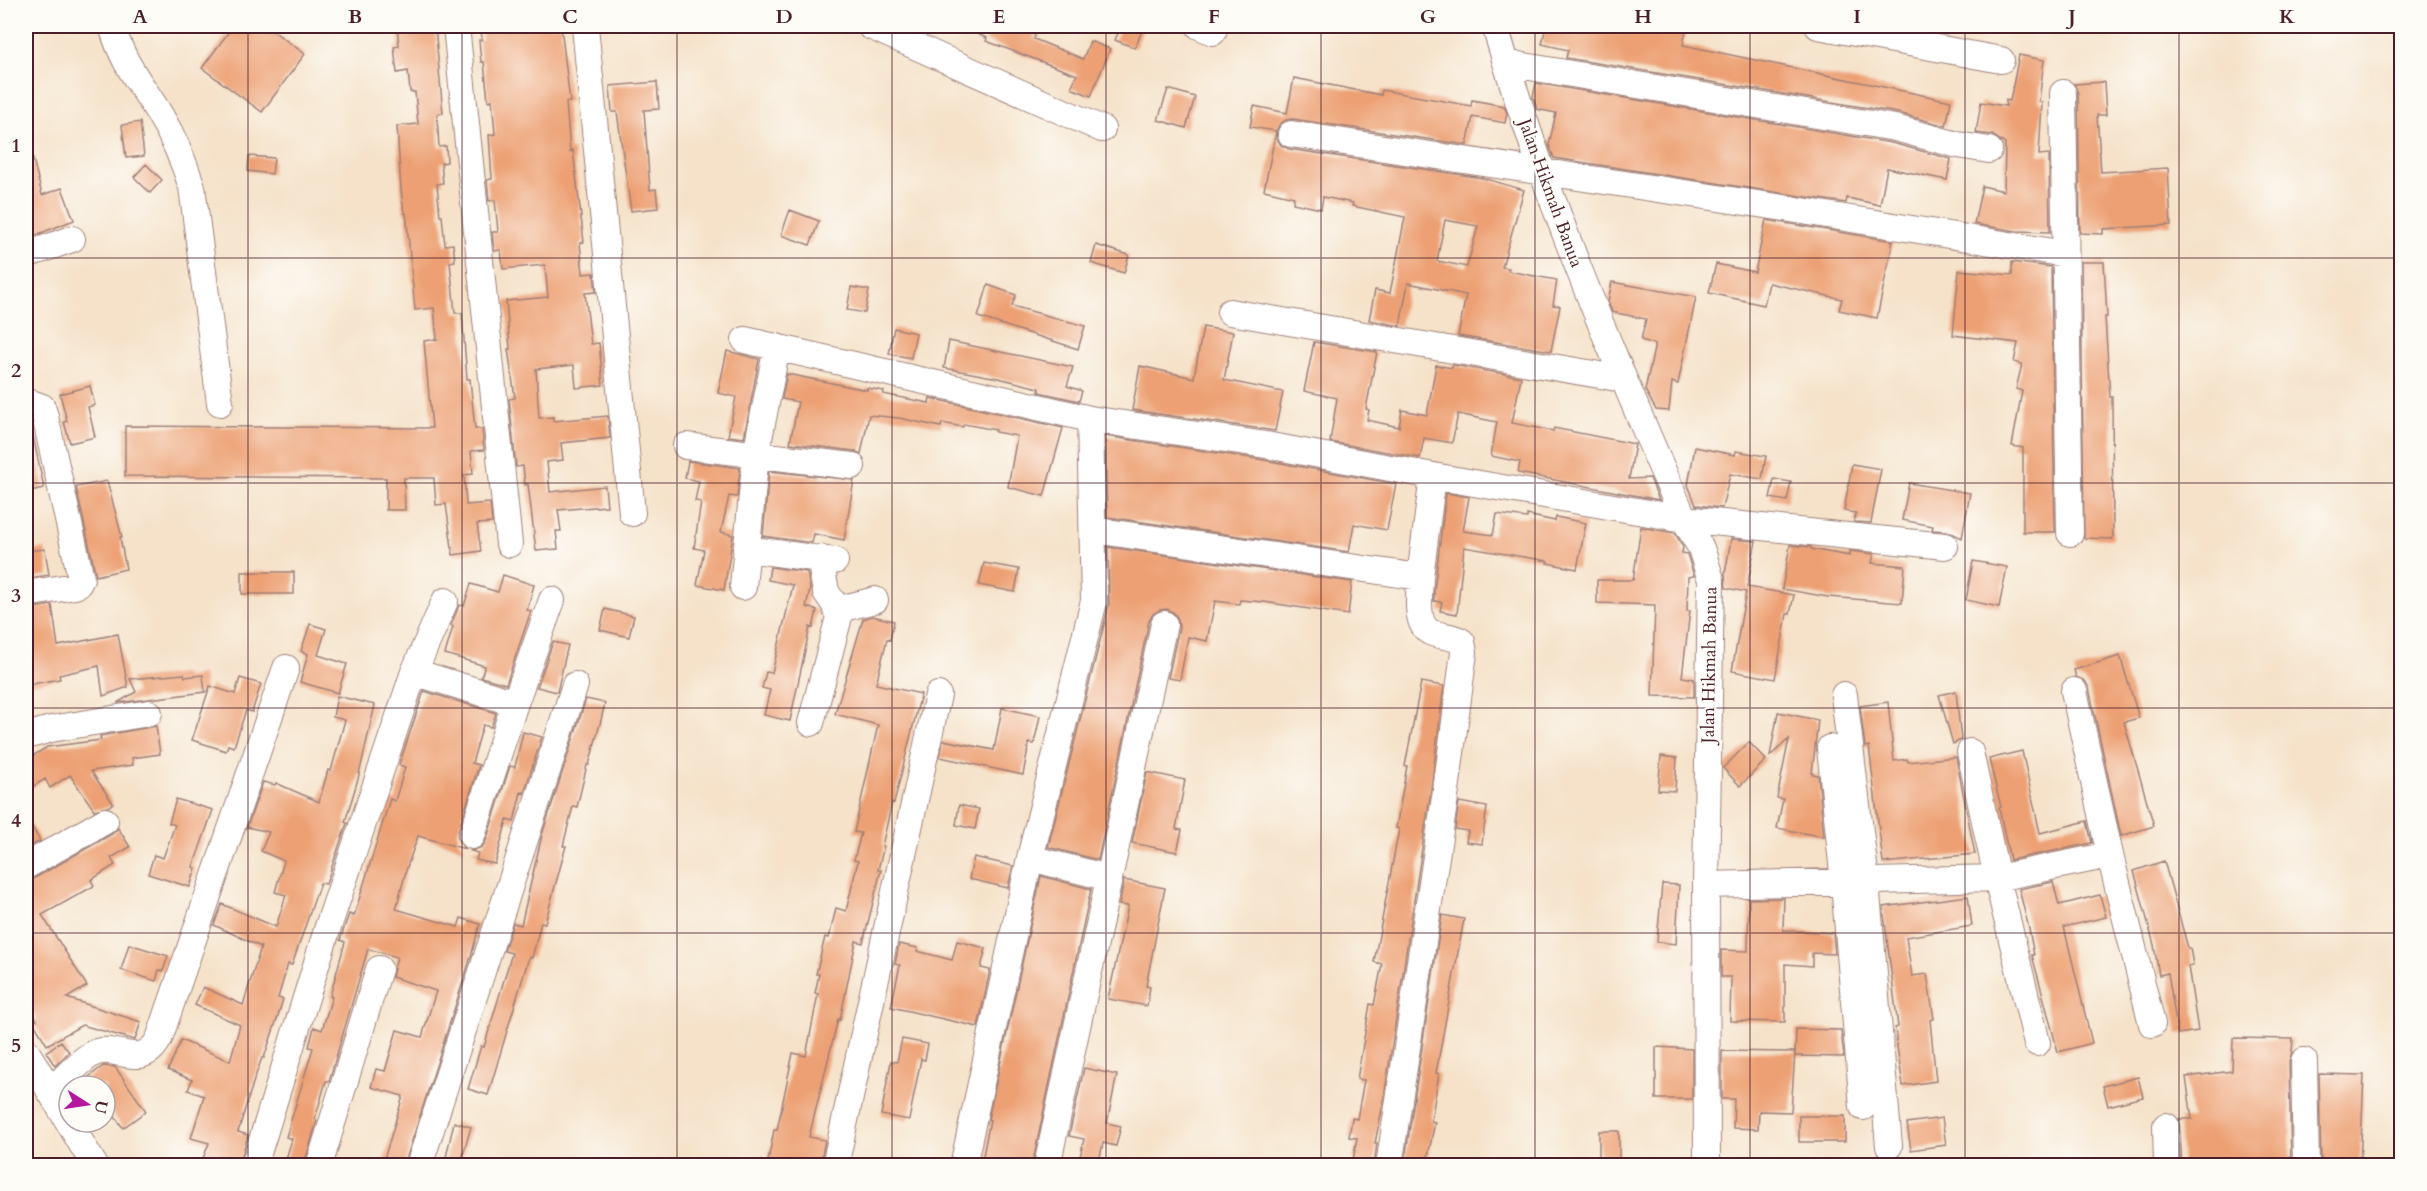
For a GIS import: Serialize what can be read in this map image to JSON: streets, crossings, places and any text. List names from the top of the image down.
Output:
{
  "streets": {
    "street": ["Jalan Hikmah Banua"]
  },
  "north": "right",
  "grid": {
    "columns": [
      "A",
      "B",
      "C",
      "D",
      "E",
      "F",
      "G",
      "H",
      "I",
      "J",
      "K"
    ],
    "rows": [
      "1",
      "2",
      "3",
      "4",
      "5"
    ]
  }
}
